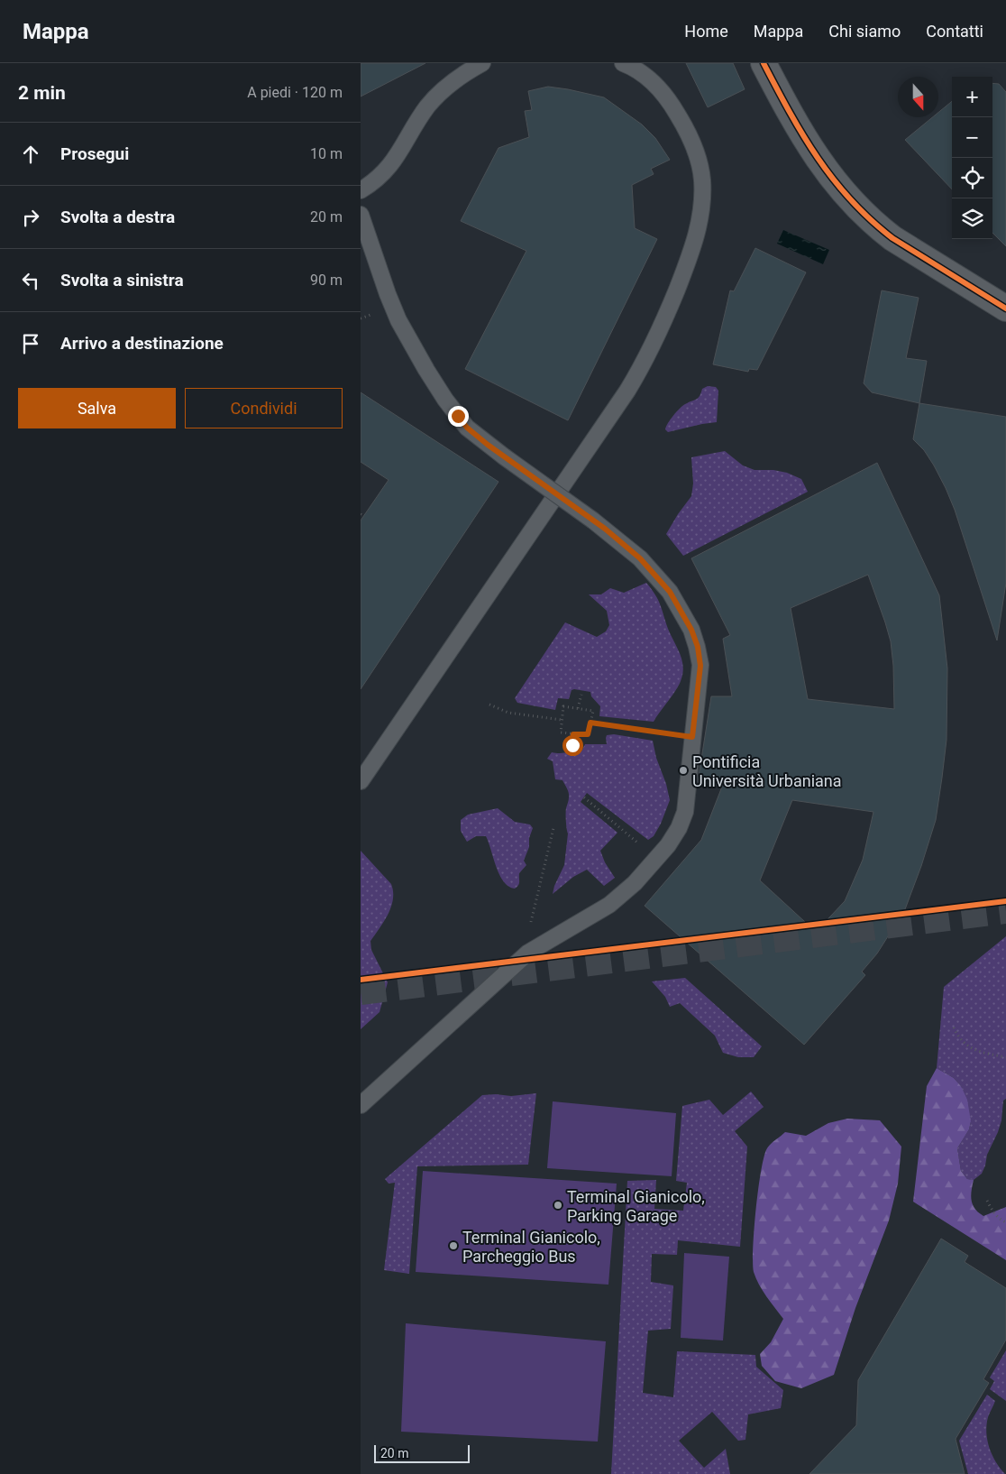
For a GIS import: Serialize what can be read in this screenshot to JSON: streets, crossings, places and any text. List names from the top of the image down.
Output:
{
  "places": ["Pontificia Università Urbaniana", "Terminal Gianicolo, Parking Garage", "Terminal Gianicolo, Parcheggio Bus"],
  "scale_bar": "20 m",
  "north": "bottom",
  "page": {
    "header": "Mappa",
    "nav": [
      "Home",
      "Mappa",
      "Chi siamo",
      "Contatti"
    ],
    "heading": ["2 min", "A piedi · 120 m"],
    "map_buttons": ["+", "−"],
    "list": [
      ["Prosegui", "10 m"],
      ["Svolta a destra", "20 m"],
      ["Svolta a sinistra", "90 m"],
      "Arrivo a destinazione"
    ],
    "buttons": ["Salva", "Condividi"],
    "scale": "20 m"
  }
}
